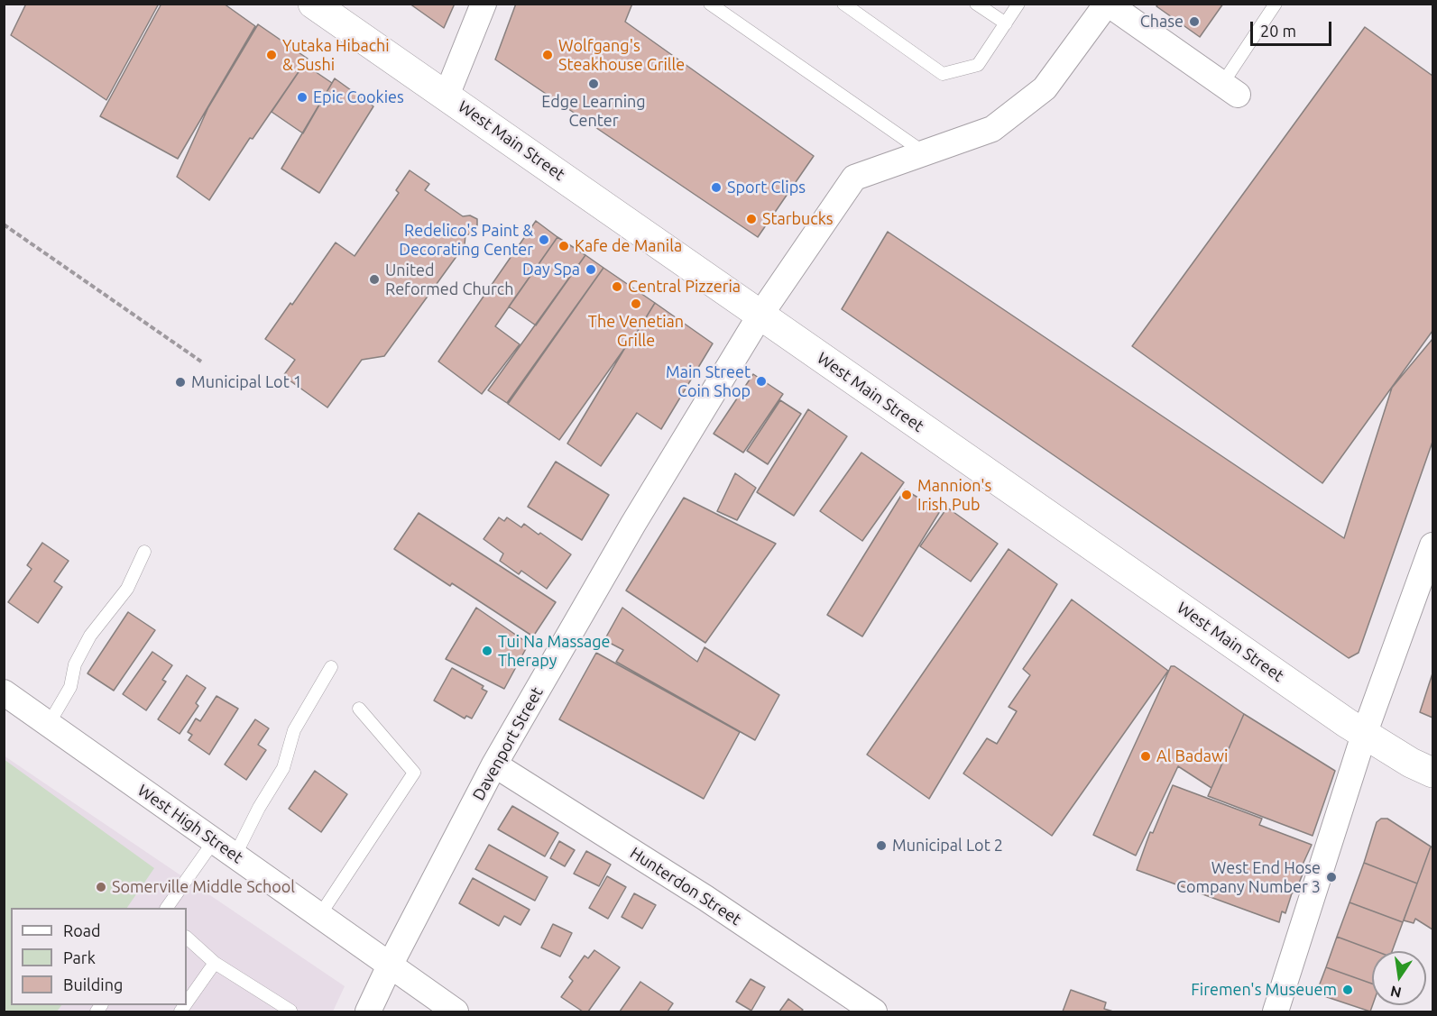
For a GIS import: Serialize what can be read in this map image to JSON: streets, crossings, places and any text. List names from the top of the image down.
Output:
{
  "streets": {
    "street": [
      "West Main Street",
      "Davenport Street",
      "West High Street",
      "Hunterdon Street"
    ]
  },
  "crossings": [
    ["West Main Street", "Davenport Street"],
    ["Davenport Street", "West High Street"],
    ["Davenport Street", "Hunterdon Street"]
  ],
  "places": [
    "Chase",
    "Yutaka Hibachi & Sushi",
    "Wolfgang's Steakhouse Grille",
    "Edge Learning Center",
    "Epic Cookies",
    "Sport Clips",
    "Starbucks",
    "Redelico's Paint & Decorating Center",
    "Kafe de Manila",
    "Day Spa",
    "United Reformed Church",
    "Central Pizzeria",
    "The Venetian Grille",
    "Main Street Coin Shop",
    "Municipal Lot 1",
    "Mannion's Irish Pub",
    "Tui Na Massage Therapy",
    "Al Badawi",
    "Municipal Lot 2",
    "West End Hose Company Number 3",
    "Somerville Middle School",
    "Firemen's Museuem"
  ],
  "legend": ["Road", "Park", "Building"],
  "scale_bar": "20 m",
  "north": "bottom"
}
